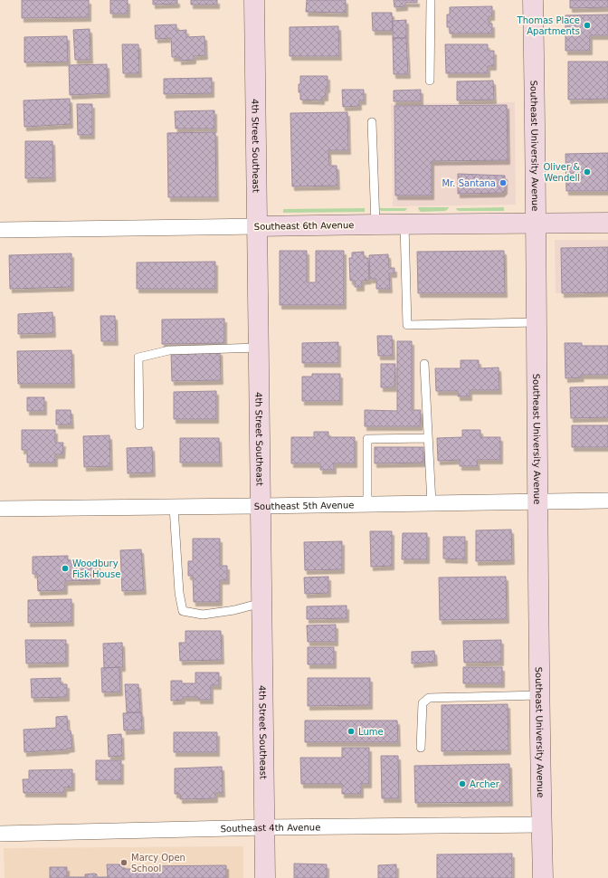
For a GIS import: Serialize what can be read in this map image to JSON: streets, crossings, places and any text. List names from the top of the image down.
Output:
{
  "streets": {
    "main road": ["4th Street Southeast", "Southeast University Avenue", "Southeast 6th Avenue"],
    "street": ["Southeast 5th Avenue", "Southeast 4th Avenue"]
  },
  "crossings": [
    ["4th Street Southeast", "Southeast 6th Avenue"],
    ["4th Street Southeast", "Southeast 5th Avenue"],
    ["4th Street Southeast", "Southeast 4th Avenue"],
    ["Southeast University Avenue", "Southeast 6th Avenue"],
    ["Southeast University Avenue", "Southeast 5th Avenue"],
    ["Southeast University Avenue", "Southeast 4th Avenue"]
  ],
  "places": [
    "Thomas Place Apartments",
    "Oliver & Wendell",
    "Mr. Santana",
    "Woodbury Fisk House",
    "Lume",
    "Archer",
    "Marcy Open School"
  ]
}
